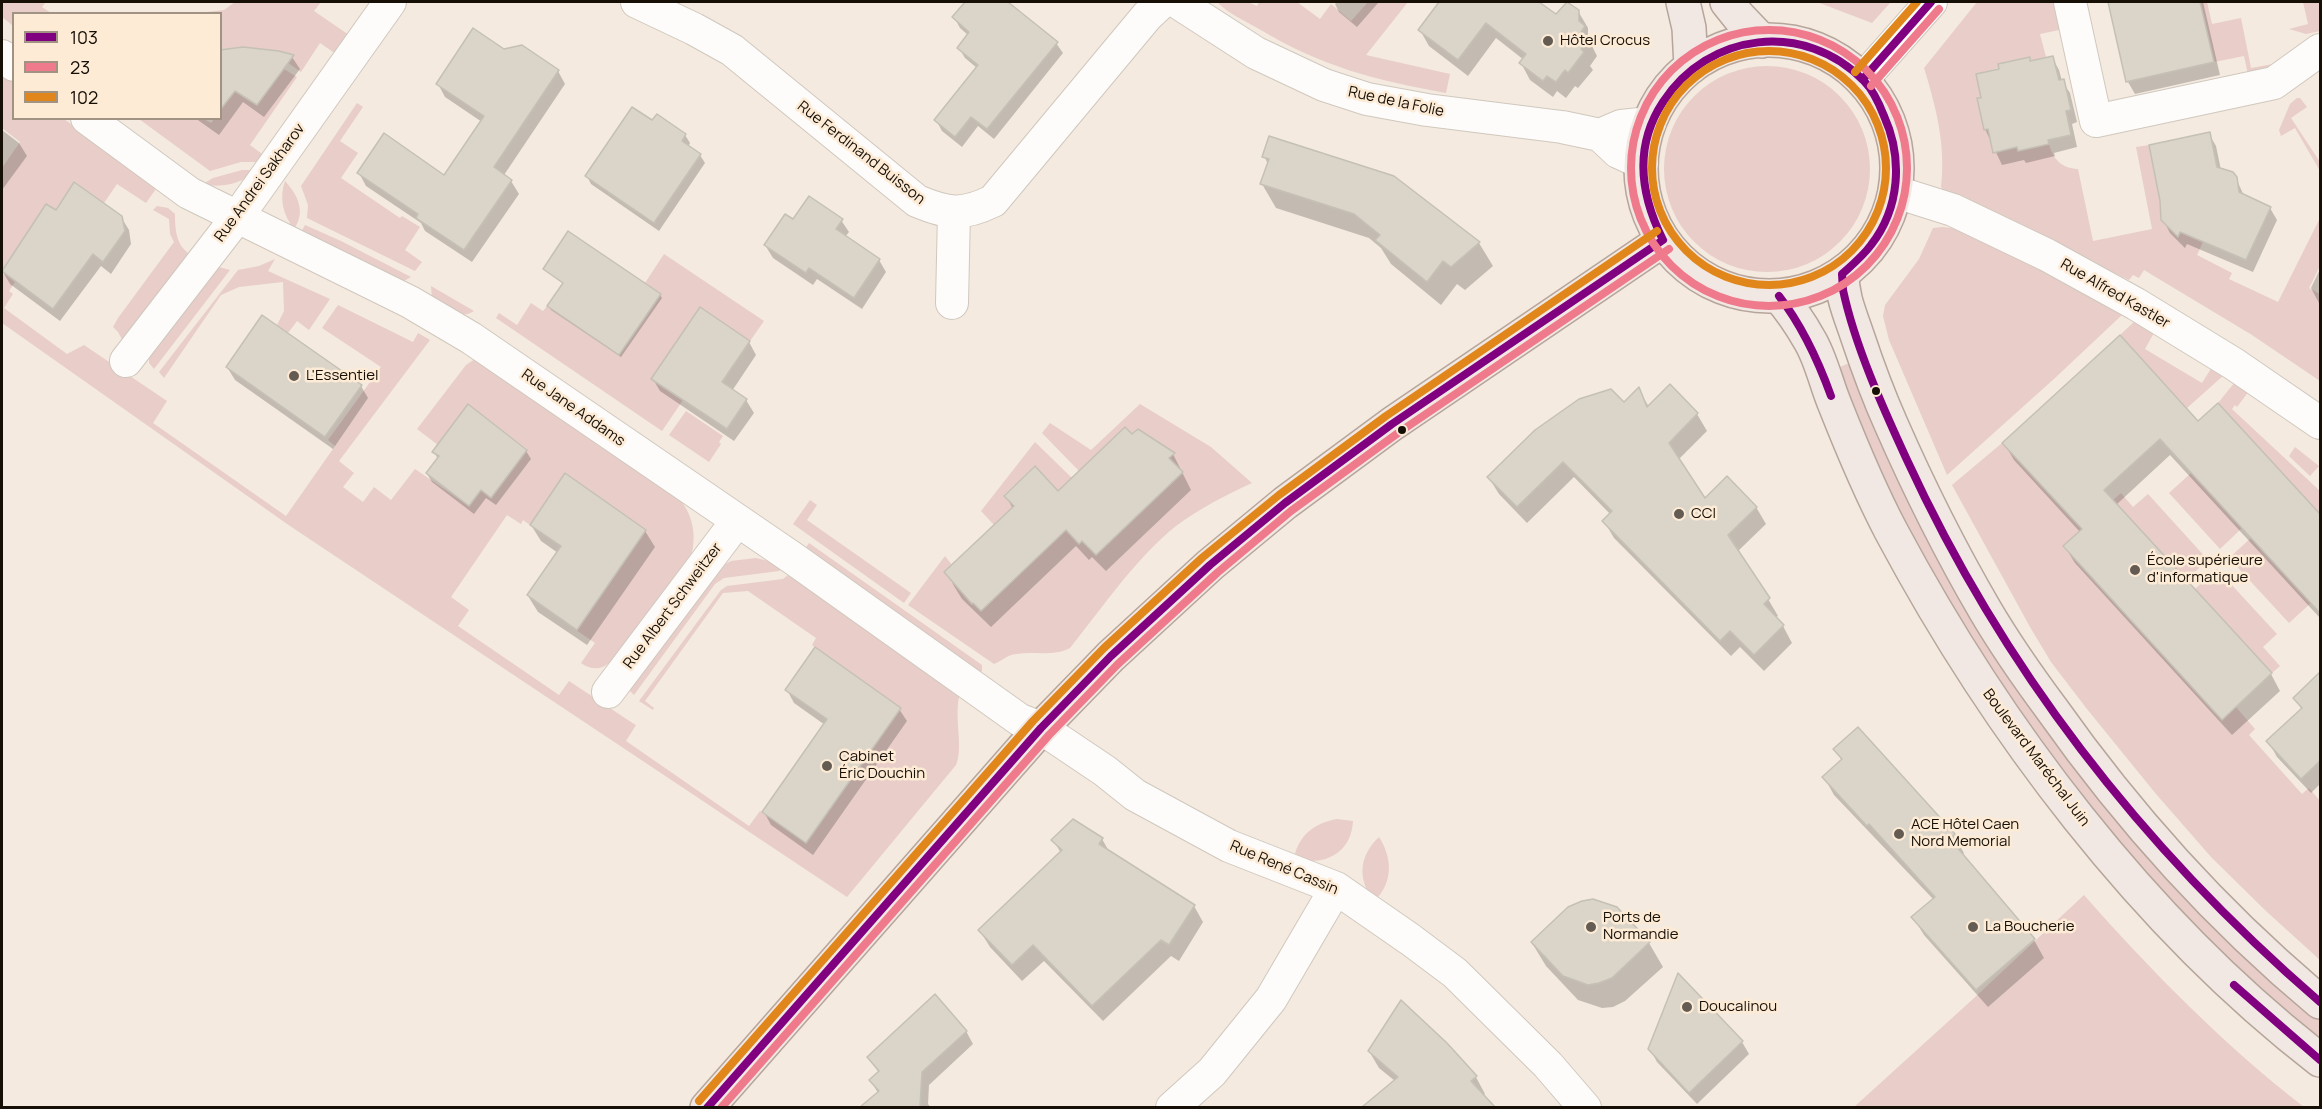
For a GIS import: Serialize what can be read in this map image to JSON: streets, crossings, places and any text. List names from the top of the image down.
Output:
{
  "streets": {
    "main road": ["Boulevard Maréchal Juin"],
    "street": [
      "Rue de la Folie",
      "Rue Ferdinand Buisson",
      "Rue Andrei Sakharov",
      "Rue Alfred Kastler",
      "Rue Jane Addams",
      "Rue Albert Schweitzer",
      "Rue René Cassin"
    ]
  },
  "crossings": [
    ["Rue Andrei Sakharov", "Rue Jane Addams"],
    ["Rue Jane Addams", "Rue Albert Schweitzer"],
    ["Rue Jane Addams", "Rue René Cassin"]
  ],
  "places": [
    "Hôtel Crocus",
    "L'Essentiel",
    "CCI",
    "École supérieure d'informatique",
    "Cabinet Éric Douchin",
    "ACE Hôtel Caen Nord Memorial",
    "Ports de Normandie",
    "La Boucherie",
    "Doucalinou"
  ],
  "lines": ["transit line 103", "transit line 102", "transit line 23"],
  "legend": ["103", "23", "102"]
}
